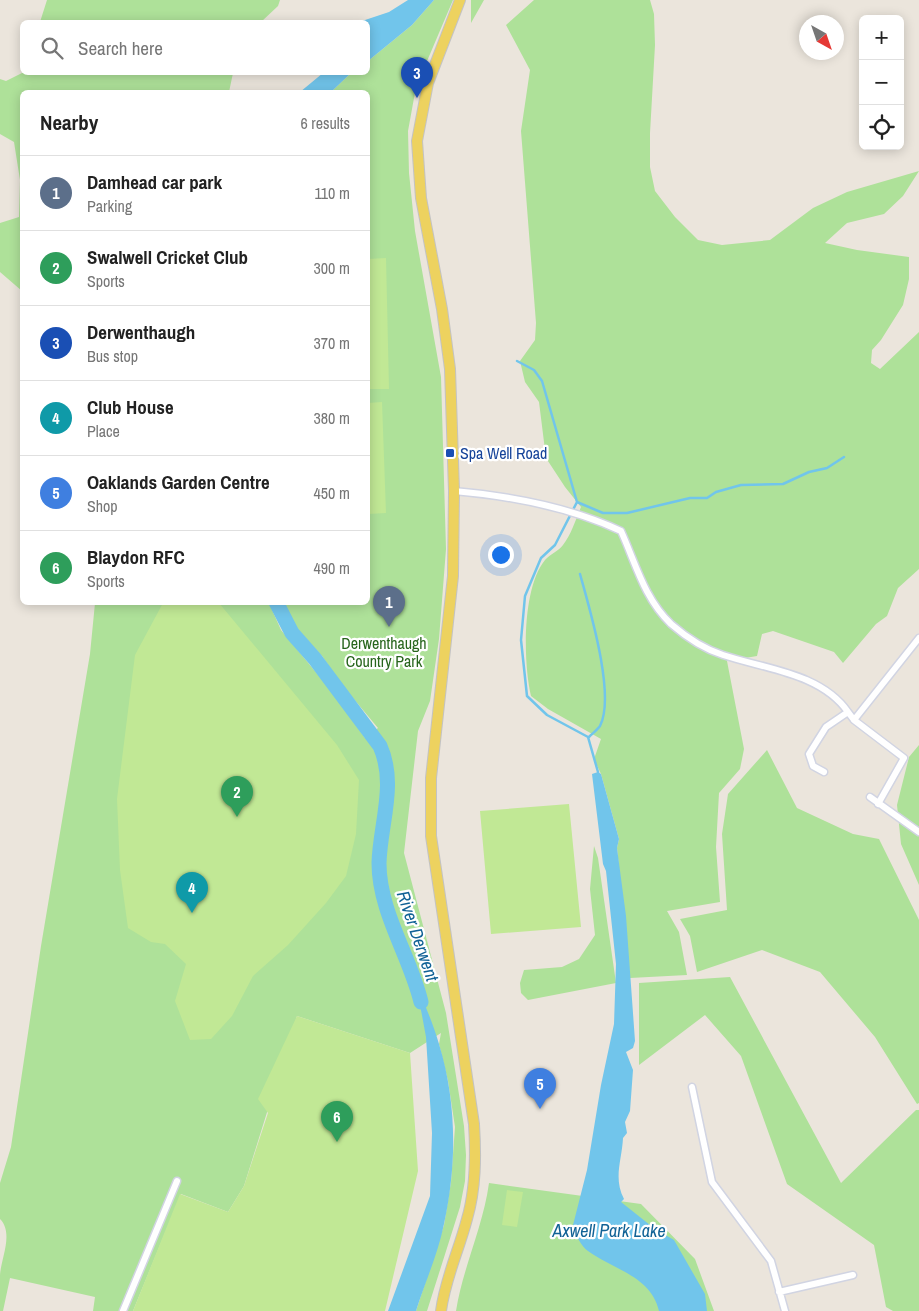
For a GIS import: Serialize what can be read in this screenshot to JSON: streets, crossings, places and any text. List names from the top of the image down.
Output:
{
  "water": ["River Derwent", "Axwell Park Lake"],
  "parks": ["Derwenthaugh Country Park"],
  "places": {
    "transit": ["Spa Well Road"]
  },
  "north": "bottom right",
  "page": {
    "map_buttons": ["+", "−"],
    "search": "Search here",
    "pins": [
      "3",
      "1",
      "2",
      "4",
      "5",
      "6"
    ],
    "heading": ["Nearby", "6 results"],
    "list": [
      {
        "mark": "1",
        "name": "Damhead car park",
        "note": "Parking",
        "value": "110 m"
      },
      {
        "mark": "2",
        "name": "Swalwell Cricket Club",
        "note": "Sports",
        "value": "300 m"
      },
      {
        "mark": "3",
        "name": "Derwenthaugh",
        "note": "Bus stop",
        "value": "370 m"
      },
      {
        "mark": "4",
        "name": "Club House",
        "note": "Place",
        "value": "380 m"
      },
      {
        "mark": "5",
        "name": "Oaklands Garden Centre",
        "note": "Shop",
        "value": "450 m"
      },
      {
        "mark": "6",
        "name": "Blaydon RFC",
        "note": "Sports",
        "value": "490 m"
      }
    ]
  }
}
